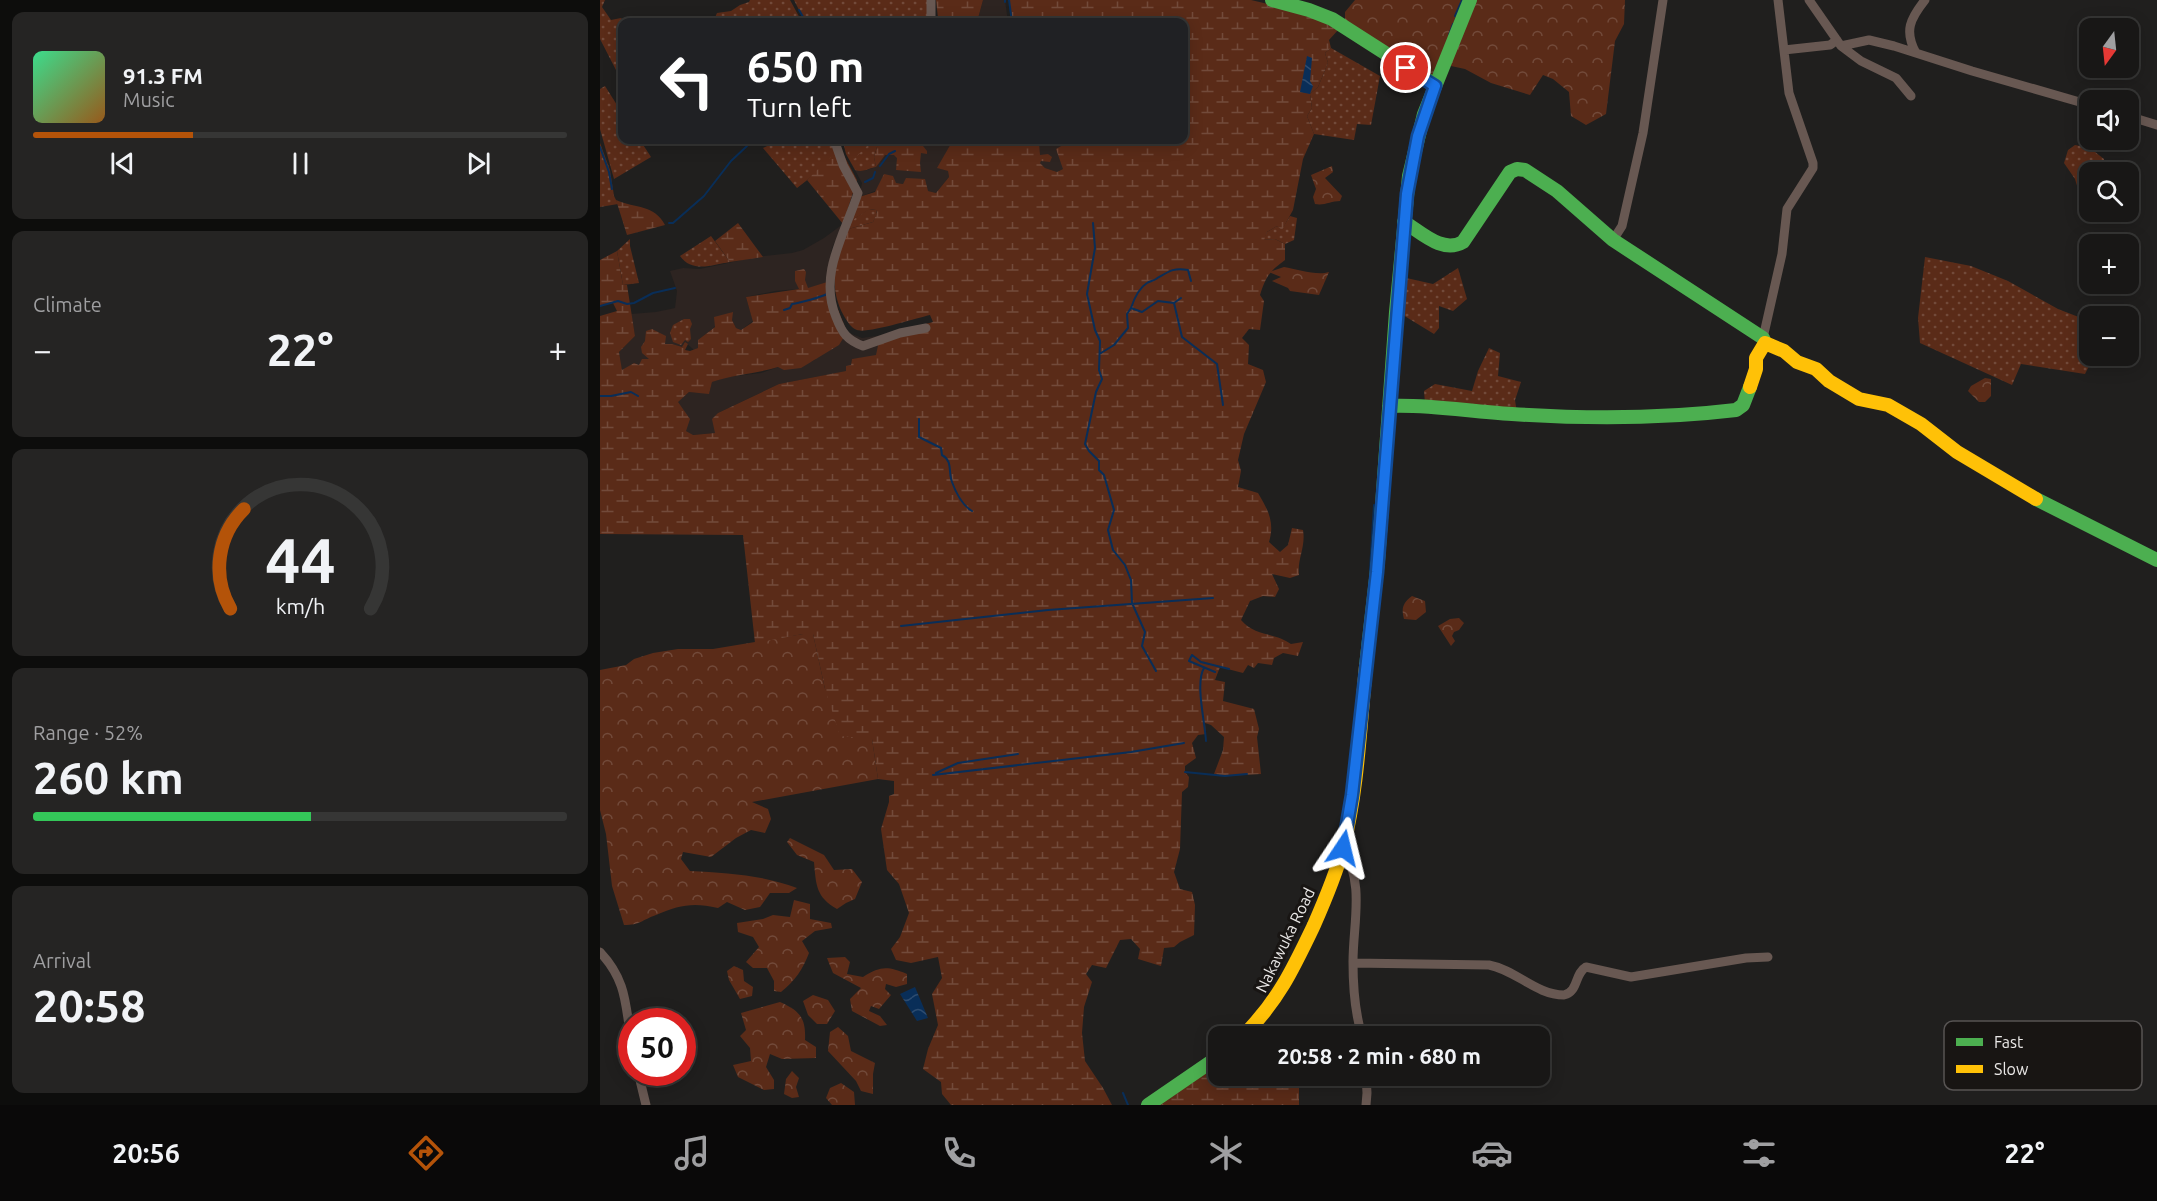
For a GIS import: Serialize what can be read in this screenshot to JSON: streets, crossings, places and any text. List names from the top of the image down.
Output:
{
  "streets": {
    "street": ["Nakawuka Road"]
  },
  "legend": ["Fast", "Slow"],
  "north": "bottom",
  "page": {
    "map_buttons": ["+", "−"],
    "turn": ["650 m", "Turn left"],
    "song": ["91.3 FM", "Music"],
    "tile": [
      "Climate",
      ["Range · 52%", "260 km"],
      ["Arrival", "20:58"]
    ],
    "heat": ["−", "22°", "+"],
    "limit": "50",
    "trip": "20:58 · 2 min · 680 m",
    "tabs": ["20:56", "22°"],
    "gauge": ["44", "km/h"]
  }
}
